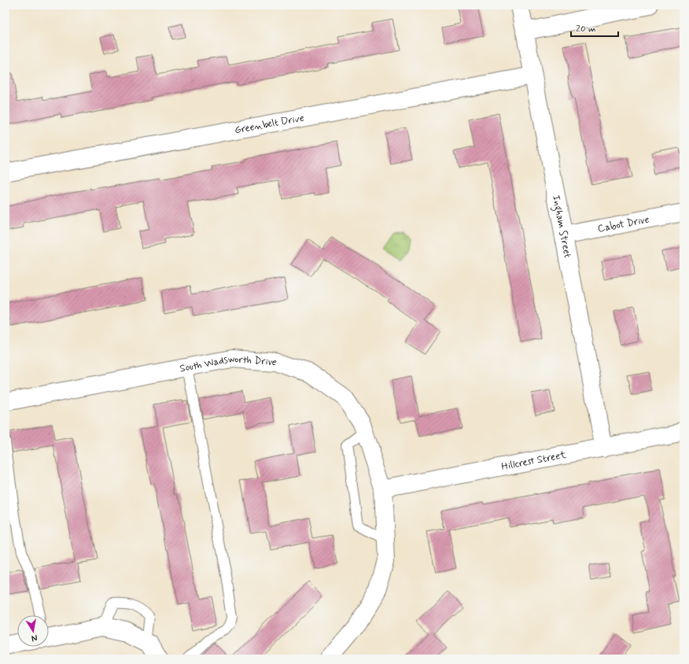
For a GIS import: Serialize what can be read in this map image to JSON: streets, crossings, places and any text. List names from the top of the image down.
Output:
{
  "streets": {
    "street": [
      "Greenbelt Drive",
      "Cabot Drive",
      "Ingham Street",
      "South Wadsworth Drive",
      "Hillcrest Street"
    ]
  },
  "crossings": [
    ["Greenbelt Drive", "Ingham Street"],
    ["Cabot Drive", "Ingham Street"],
    ["Ingham Street", "Hillcrest Street"],
    ["South Wadsworth Drive", "Hillcrest Street"]
  ],
  "scale_bar": "20 m",
  "north": "bottom"
}
